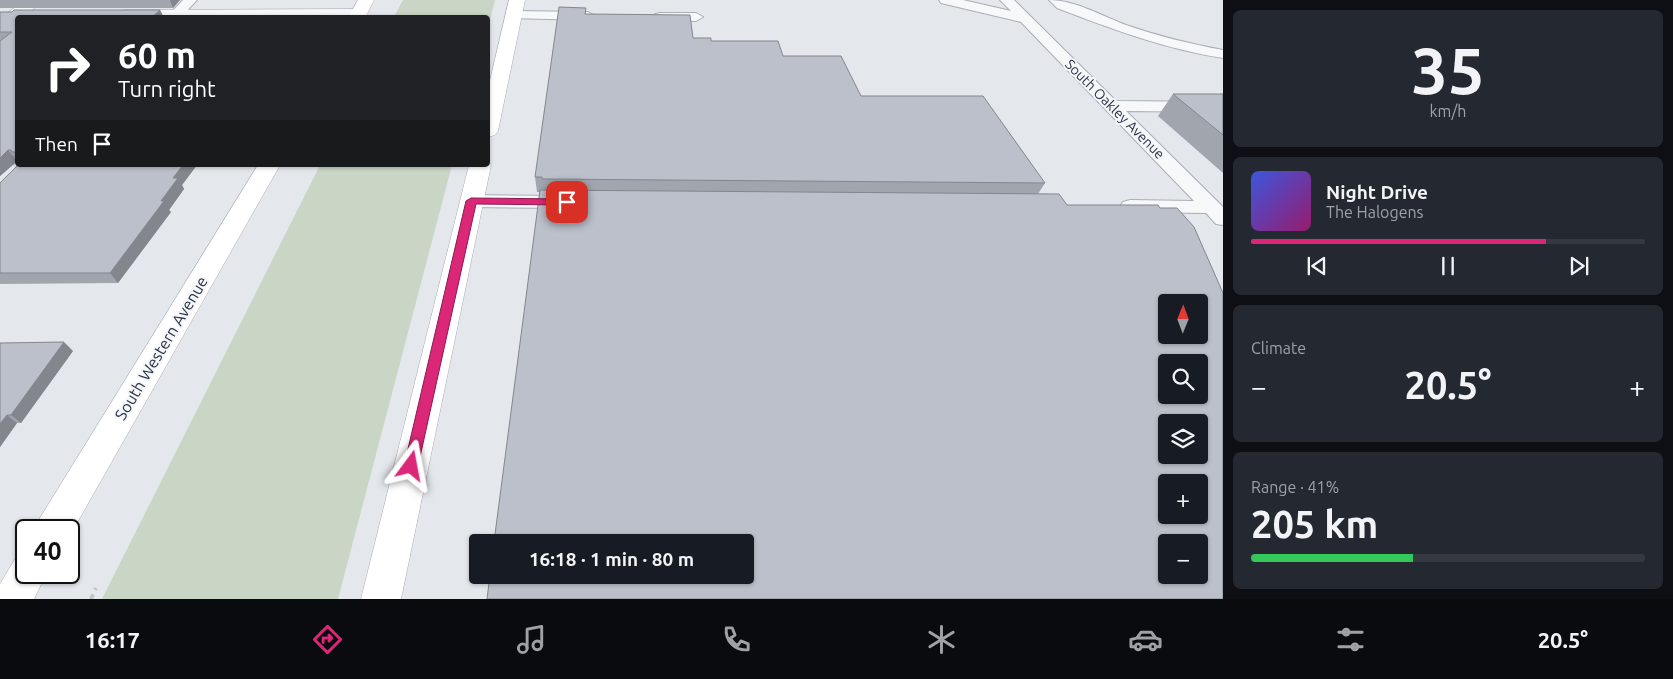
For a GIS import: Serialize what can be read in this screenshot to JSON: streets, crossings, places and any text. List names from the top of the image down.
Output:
{
  "streets": {
    "street": ["South Western Avenue"],
    "lane": ["South Oakley Avenue"]
  },
  "north": "top",
  "page": {
    "tile": [
      ["35", "km/h"],
      "Climate",
      ["Range · 41%", "205 km"]
    ],
    "turn": ["60 m", "Turn right"],
    "then": "Then",
    "song": ["Night Drive", "The Halogens"],
    "map_buttons": ["+", "−"],
    "heat": ["−", "20.5°", "+"],
    "limit": "40",
    "trip": "16:18 · 1 min · 80 m",
    "tabs": ["16:17", "20.5°"]
  }
}
